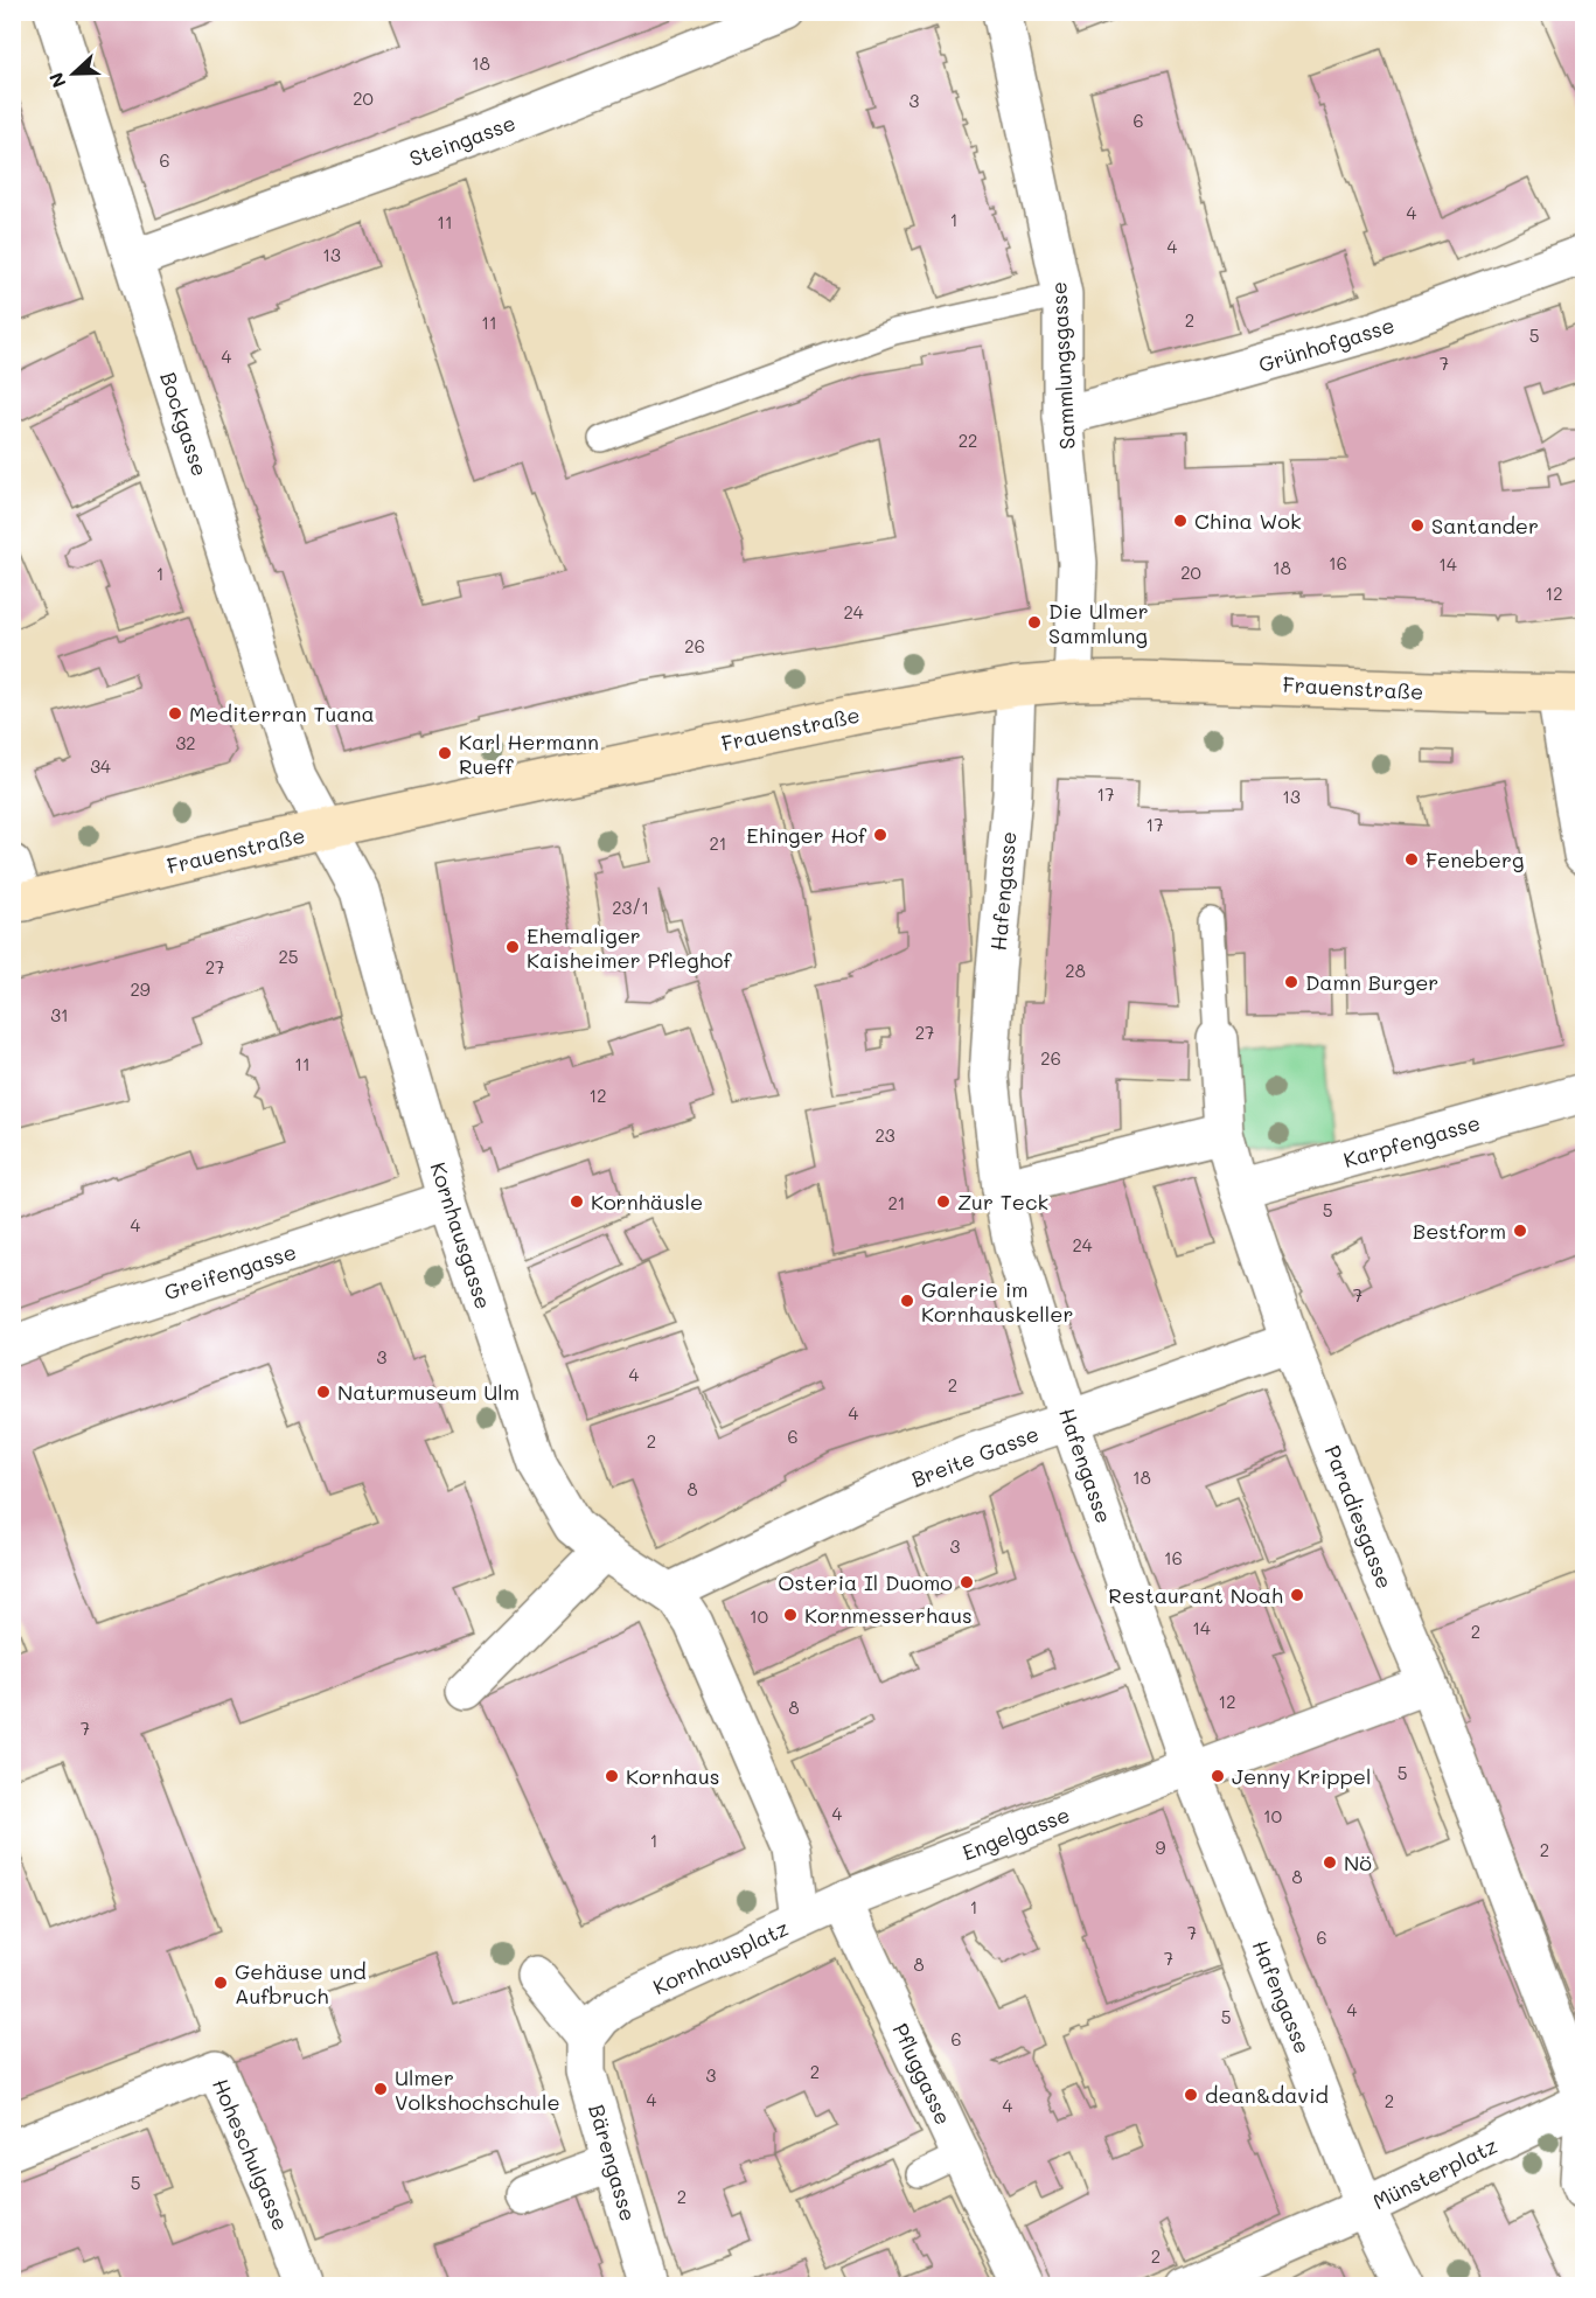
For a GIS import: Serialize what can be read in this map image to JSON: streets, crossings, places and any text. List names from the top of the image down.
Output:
{
  "streets": {
    "street": [
      "Steingasse",
      "Grünhofgasse",
      "Sammlungsgasse",
      "Bockgasse",
      "Frauenstraße",
      "Hafengasse",
      "Karpfengasse",
      "Kornhausgasse",
      "Greifengasse",
      "Breite Gasse",
      "Paradiesgasse",
      "Engelgasse",
      "Kornhausplatz",
      "Pfluggasse",
      "Hoheschulgasse",
      "Bärengasse",
      "Münsterplatz"
    ]
  },
  "crossings": [
    ["Steingasse", "Bockgasse"],
    ["Grünhofgasse", "Sammlungsgasse"],
    ["Sammlungsgasse", "Frauenstraße"],
    ["Bockgasse", "Frauenstraße"],
    ["Bockgasse", "Kornhausgasse"],
    ["Frauenstraße", "Hafengasse"],
    ["Frauenstraße", "Kornhausgasse"],
    ["Hafengasse", "Breite Gasse"],
    ["Hafengasse", "Engelgasse"],
    ["Hafengasse", "Münsterplatz"],
    ["Karpfengasse", "Paradiesgasse"],
    ["Kornhausgasse", "Greifengasse"],
    ["Kornhausgasse", "Breite Gasse"],
    ["Kornhausgasse", "Kornhausplatz"],
    ["Breite Gasse", "Paradiesgasse"],
    ["Breite Gasse", "Kornhausplatz"],
    ["Paradiesgasse", "Engelgasse"],
    ["Engelgasse", "Pfluggasse"],
    ["Kornhausplatz", "Bärengasse"]
  ],
  "places": [
    "China Wok",
    "Santander",
    "Die Ulmer Sammlung",
    "Mediterran Tuana",
    "Karl Hermann Rueff",
    "Ehinger Hof",
    "Feneberg",
    "Ehemaliger Kaisheimer Pfleghof",
    "Damn Burger",
    "Kornhäusle",
    "Zur Teck",
    "Bestform",
    "Galerie im Kornhauskeller",
    "Naturmuseum Ulm",
    "Osteria Il Duomo",
    "Restaurant Noah",
    "Kornmesserhaus",
    "Kornhaus",
    "Jenny Krippel",
    "Nö",
    "Gehäuse und Aufbruch",
    "Ulmer Volkshochschule",
    "dean&david"
  ],
  "house_numbers": [
    "18",
    "20",
    "3",
    "6",
    "6",
    "4",
    "1",
    "11",
    "4",
    "13",
    "2",
    "11",
    "5",
    "4",
    "7",
    "22",
    "16",
    "14",
    "18",
    "20",
    "1",
    "12",
    "24",
    "26",
    "32",
    "34",
    "17",
    "13",
    "17",
    "21",
    "23/1",
    "25",
    "27",
    "28",
    "29",
    "31",
    "27",
    "26",
    "11",
    "12",
    "23",
    "21",
    "5",
    "4",
    "24",
    "7",
    "3",
    "4",
    "2",
    "4",
    "6",
    "2",
    "18",
    "8",
    "3",
    "16",
    "10",
    "14",
    "2",
    "12",
    "8",
    "7",
    "5",
    "4",
    "10",
    "1",
    "9",
    "2",
    "8",
    "1",
    "7",
    "6",
    "7",
    "8",
    "4",
    "5",
    "6",
    "2",
    "3",
    "4",
    "2",
    "4",
    "5",
    "2",
    "2"
  ],
  "north": "left"
}
